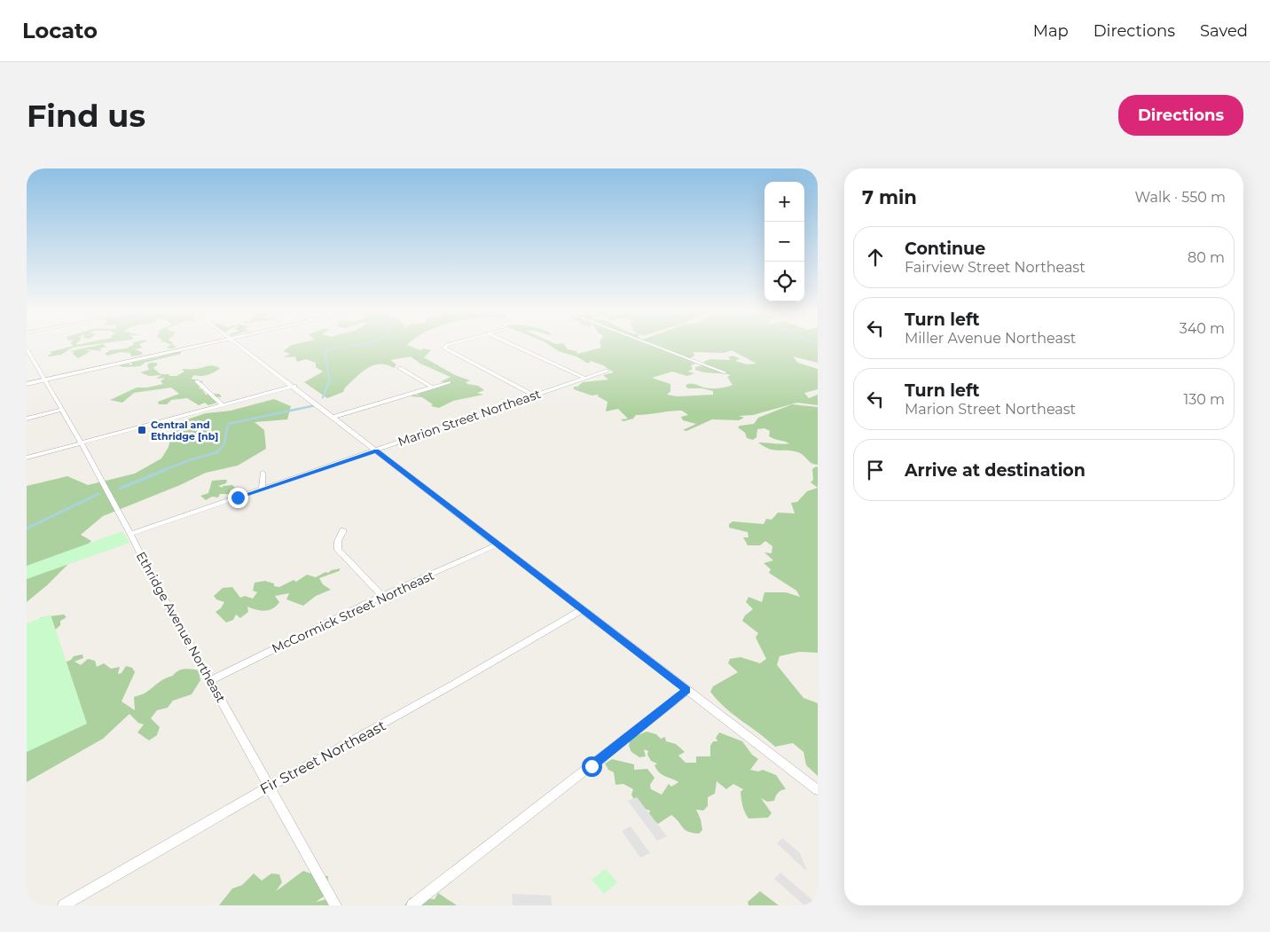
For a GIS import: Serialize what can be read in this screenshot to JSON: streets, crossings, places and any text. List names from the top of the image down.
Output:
{
  "streets": {
    "street": [
      "Marion Street Northeast",
      "McCormick Street Northeast",
      "Ethridge Avenue Northeast",
      "Fir Street Northeast"
    ]
  },
  "crossings": [
    ["Marion Street Northeast", "Ethridge Avenue Northeast"],
    ["McCormick Street Northeast", "Ethridge Avenue Northeast"],
    ["Ethridge Avenue Northeast", "Fir Street Northeast"]
  ],
  "places": {
    "transit": ["Central and Ethridge [nb]"]
  },
  "page": {
    "header": "Locato",
    "nav": ["Map", "Directions", "Saved"],
    "buttons": "Directions",
    "title": "Find us",
    "heading": ["7 min", "Walk · 550 m"],
    "map_buttons": ["+", "−"],
    "list": [
      ["Continue", "Fairview Street Northeast", "80 m"],
      ["Turn left", "Miller Avenue Northeast", "340 m"],
      ["Turn left", "Marion Street Northeast", "130 m"],
      "Arrive at destination"
    ]
  }
}
